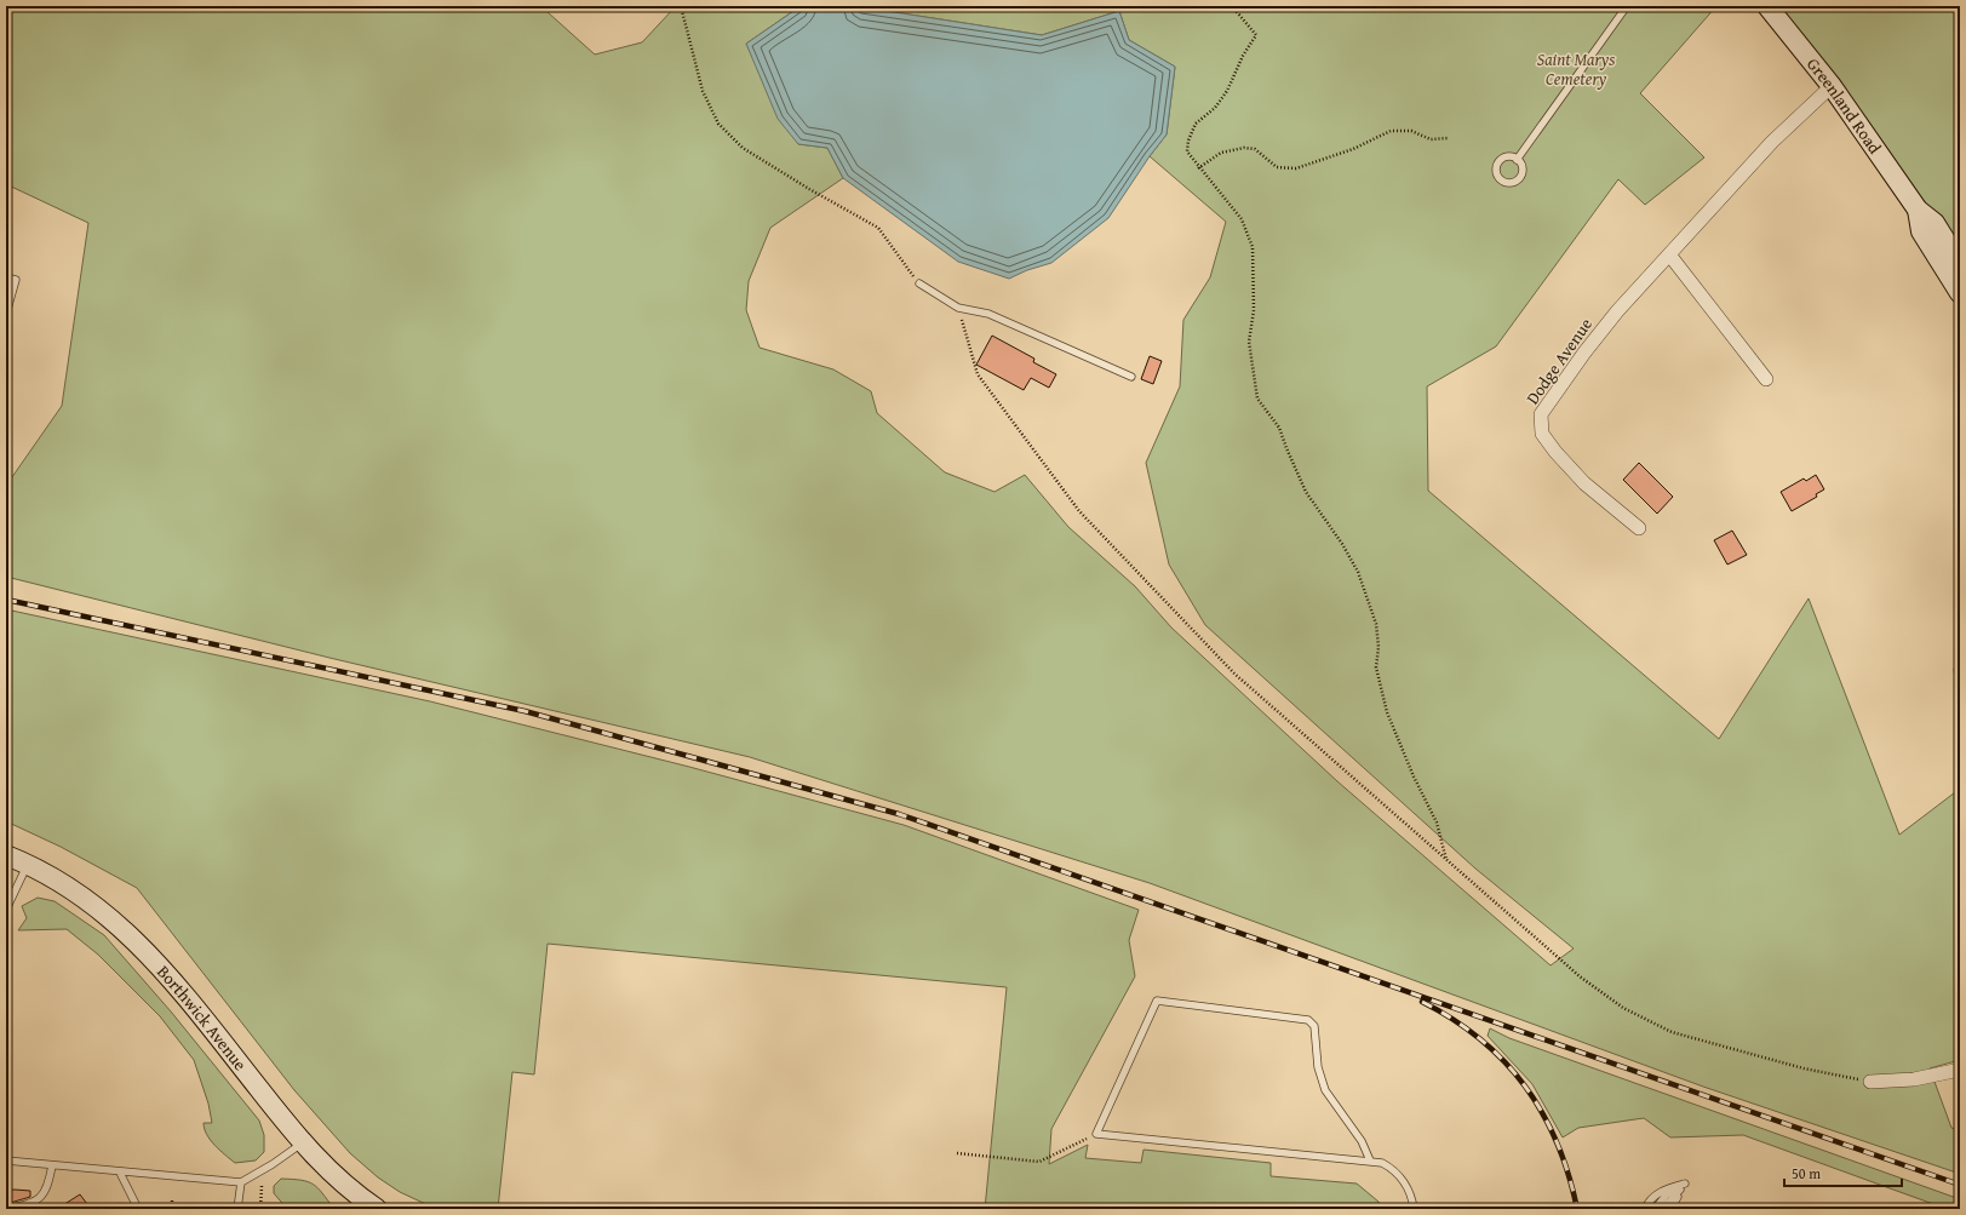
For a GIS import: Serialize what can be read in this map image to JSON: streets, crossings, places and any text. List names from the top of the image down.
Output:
{
  "streets": {
    "street": ["Greenland Road", "Dodge Avenue", "Borthwick Avenue"]
  },
  "crossings": [
    ["Greenland Road", "Dodge Avenue"]
  ],
  "parks": ["Saint Marys Cemetery"],
  "scale_bar": "50 m"
}
